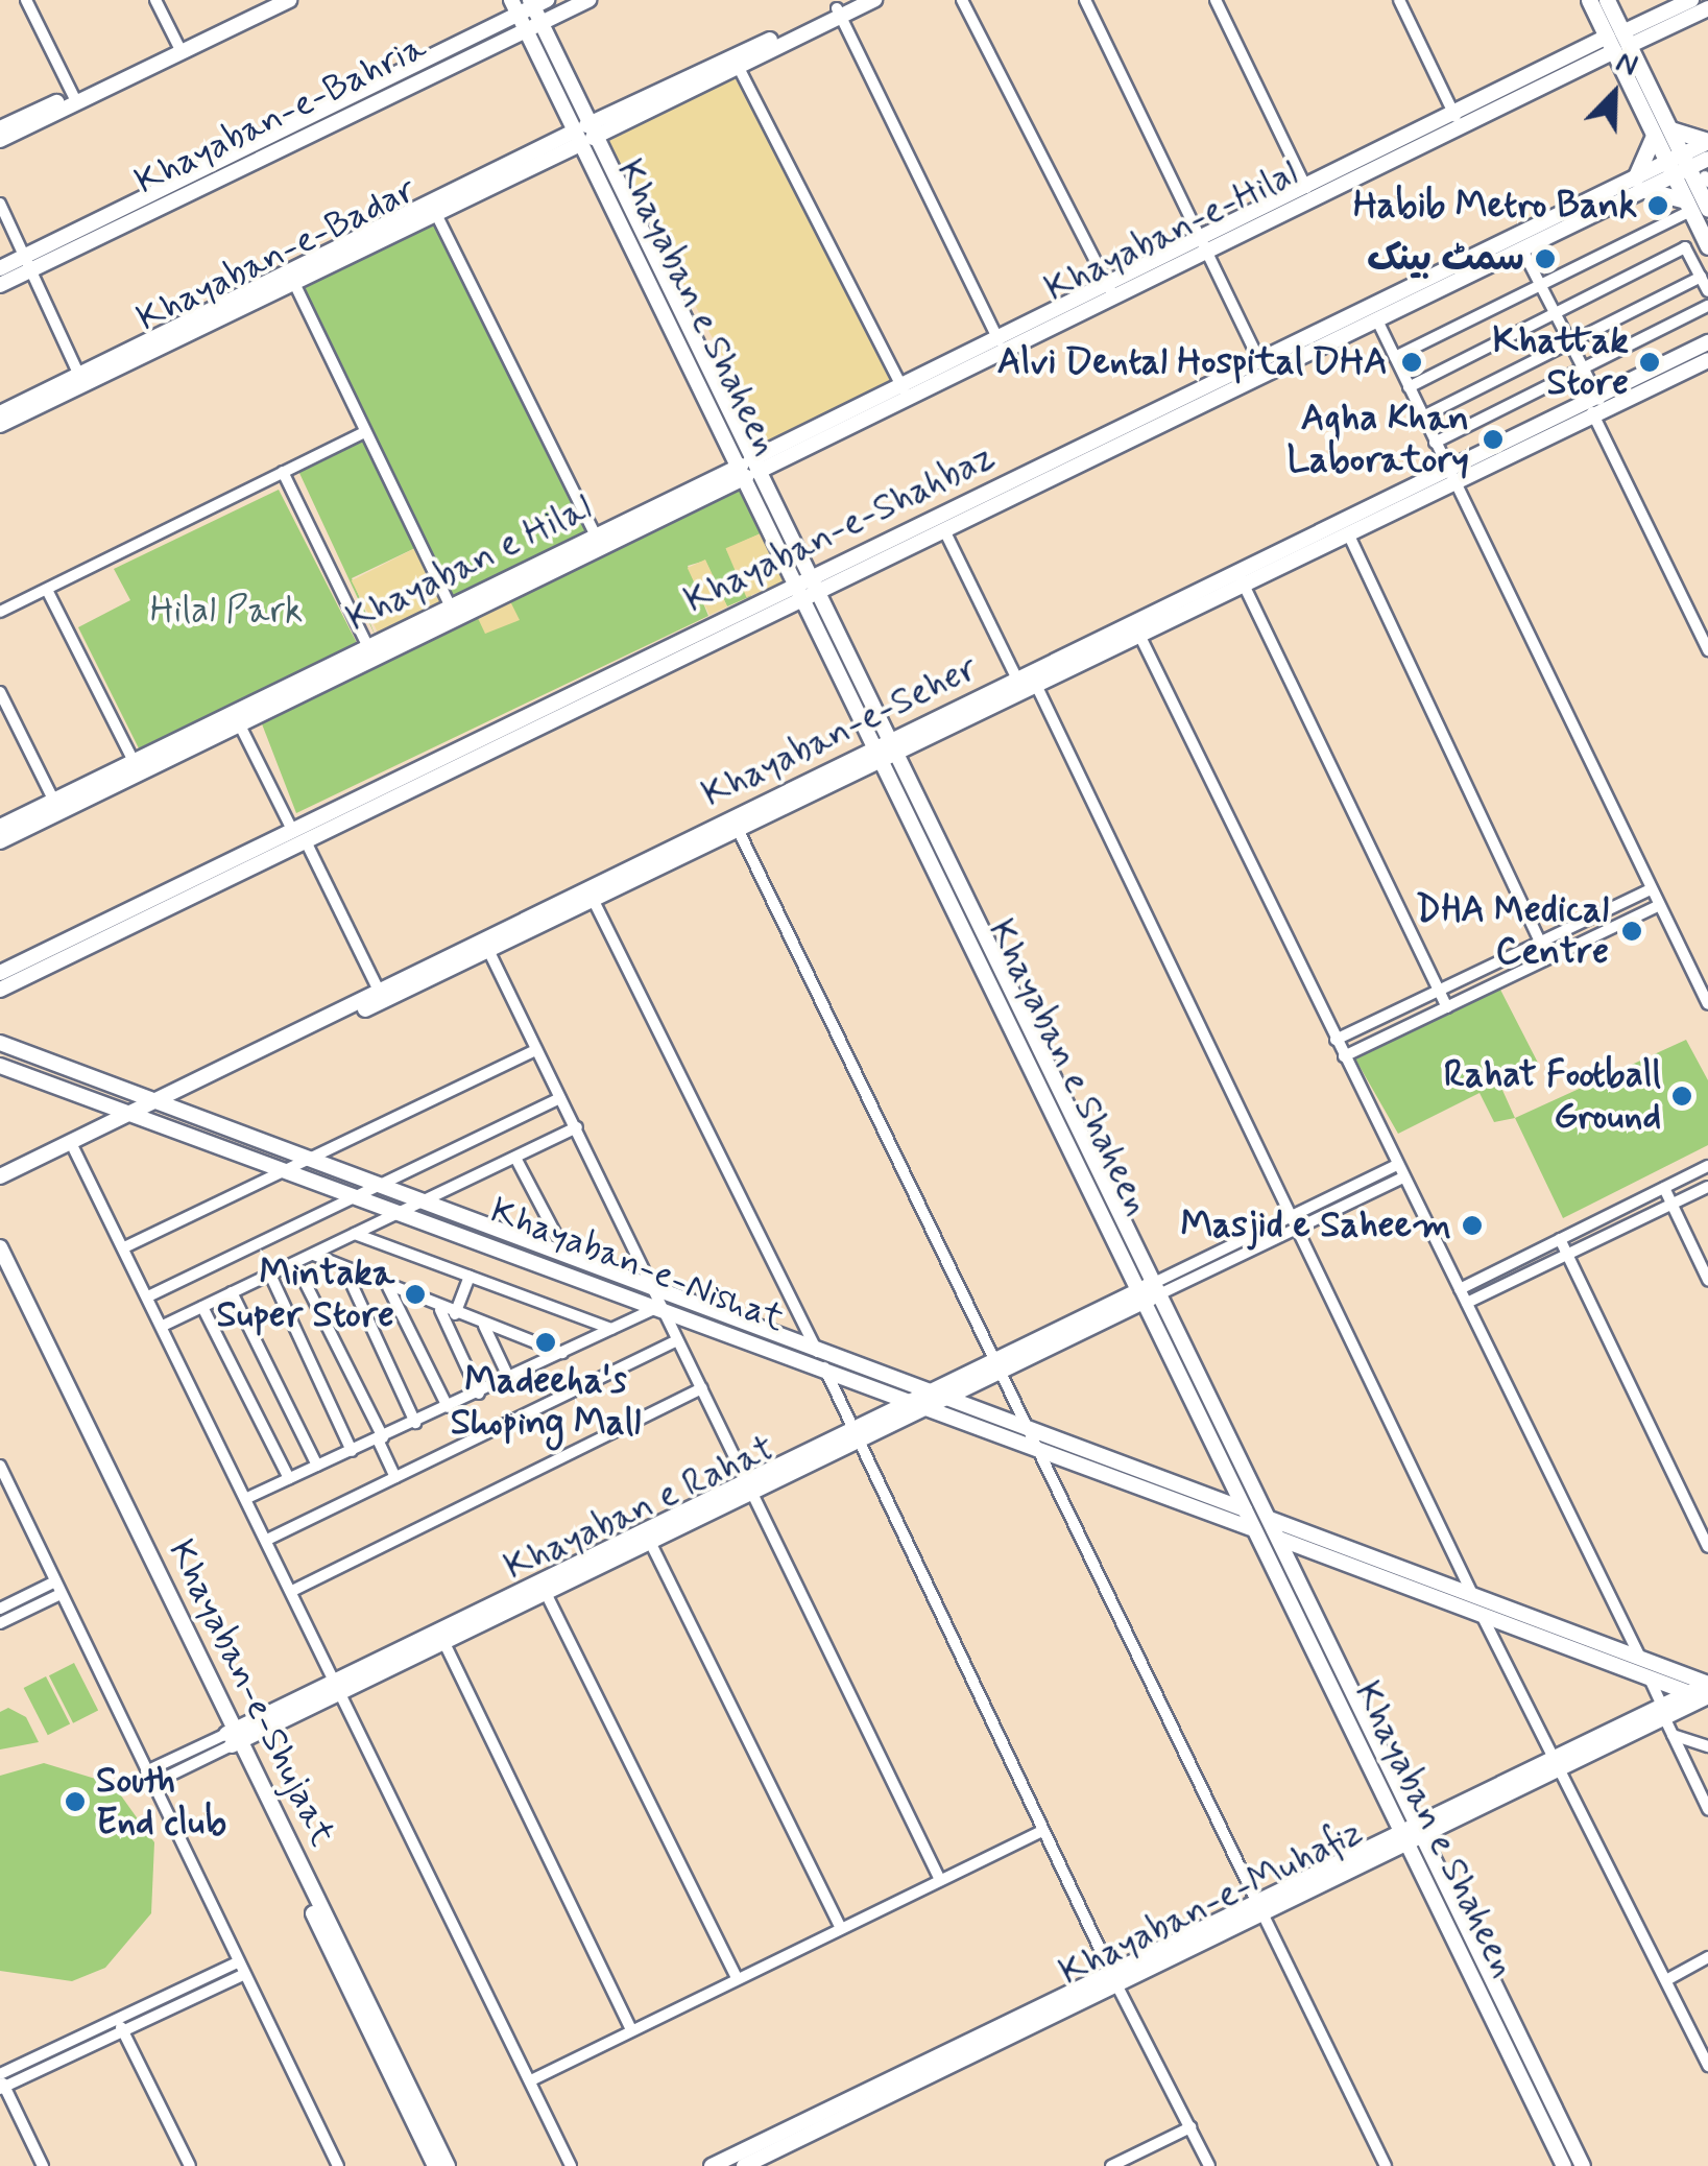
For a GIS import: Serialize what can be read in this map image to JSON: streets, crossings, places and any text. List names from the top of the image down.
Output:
{
  "streets": {
    "street": [
      "Khayaban-e-Bahria",
      "Khayaban-e-Hilal",
      "Khayaban-e-Badar",
      "Khayaban e Shaheen",
      "Khayaban-e-Shahbaz",
      "Khayaban e Hilal",
      "Khayaban-e-Seher",
      "Khayaban-e-Nishat",
      "Khayaban e Rahat",
      "Khayaban-e-Shujaat",
      "Khayaban-e-Muhafiz"
    ]
  },
  "crossings": [
    ["Khayaban-e-Bahria", "Khayaban e Shaheen"],
    ["Khayaban-e-Hilal", "Khayaban e Shaheen"],
    ["Khayaban-e-Badar", "Khayaban e Shaheen"],
    ["Khayaban e Shaheen", "Khayaban-e-Shahbaz"],
    ["Khayaban e Shaheen", "Khayaban-e-Seher"],
    ["Khayaban e Shaheen", "Khayaban-e-Nishat"],
    ["Khayaban e Shaheen", "Khayaban e Rahat"],
    ["Khayaban e Shaheen", "Khayaban-e-Muhafiz"],
    ["Khayaban-e-Seher", "Khayaban-e-Nishat"],
    ["Khayaban-e-Nishat", "Khayaban e Rahat"],
    ["Khayaban e Rahat", "Khayaban-e-Shujaat"]
  ],
  "parks": ["Hilal Park"],
  "places": [
    "Habib Metro Bank",
    "سمٹ بینک",
    "Alvi Dental Hospital DHA",
    "Khattak Store",
    "Agha Khan Laboratory",
    "DHA Medical Centre",
    "Rahat Football Ground",
    "Masjid e Saheem",
    "Mintaka Super Store",
    "Madeeha's Shoping Mall",
    "South End club"
  ],
  "north": "top right"
}
